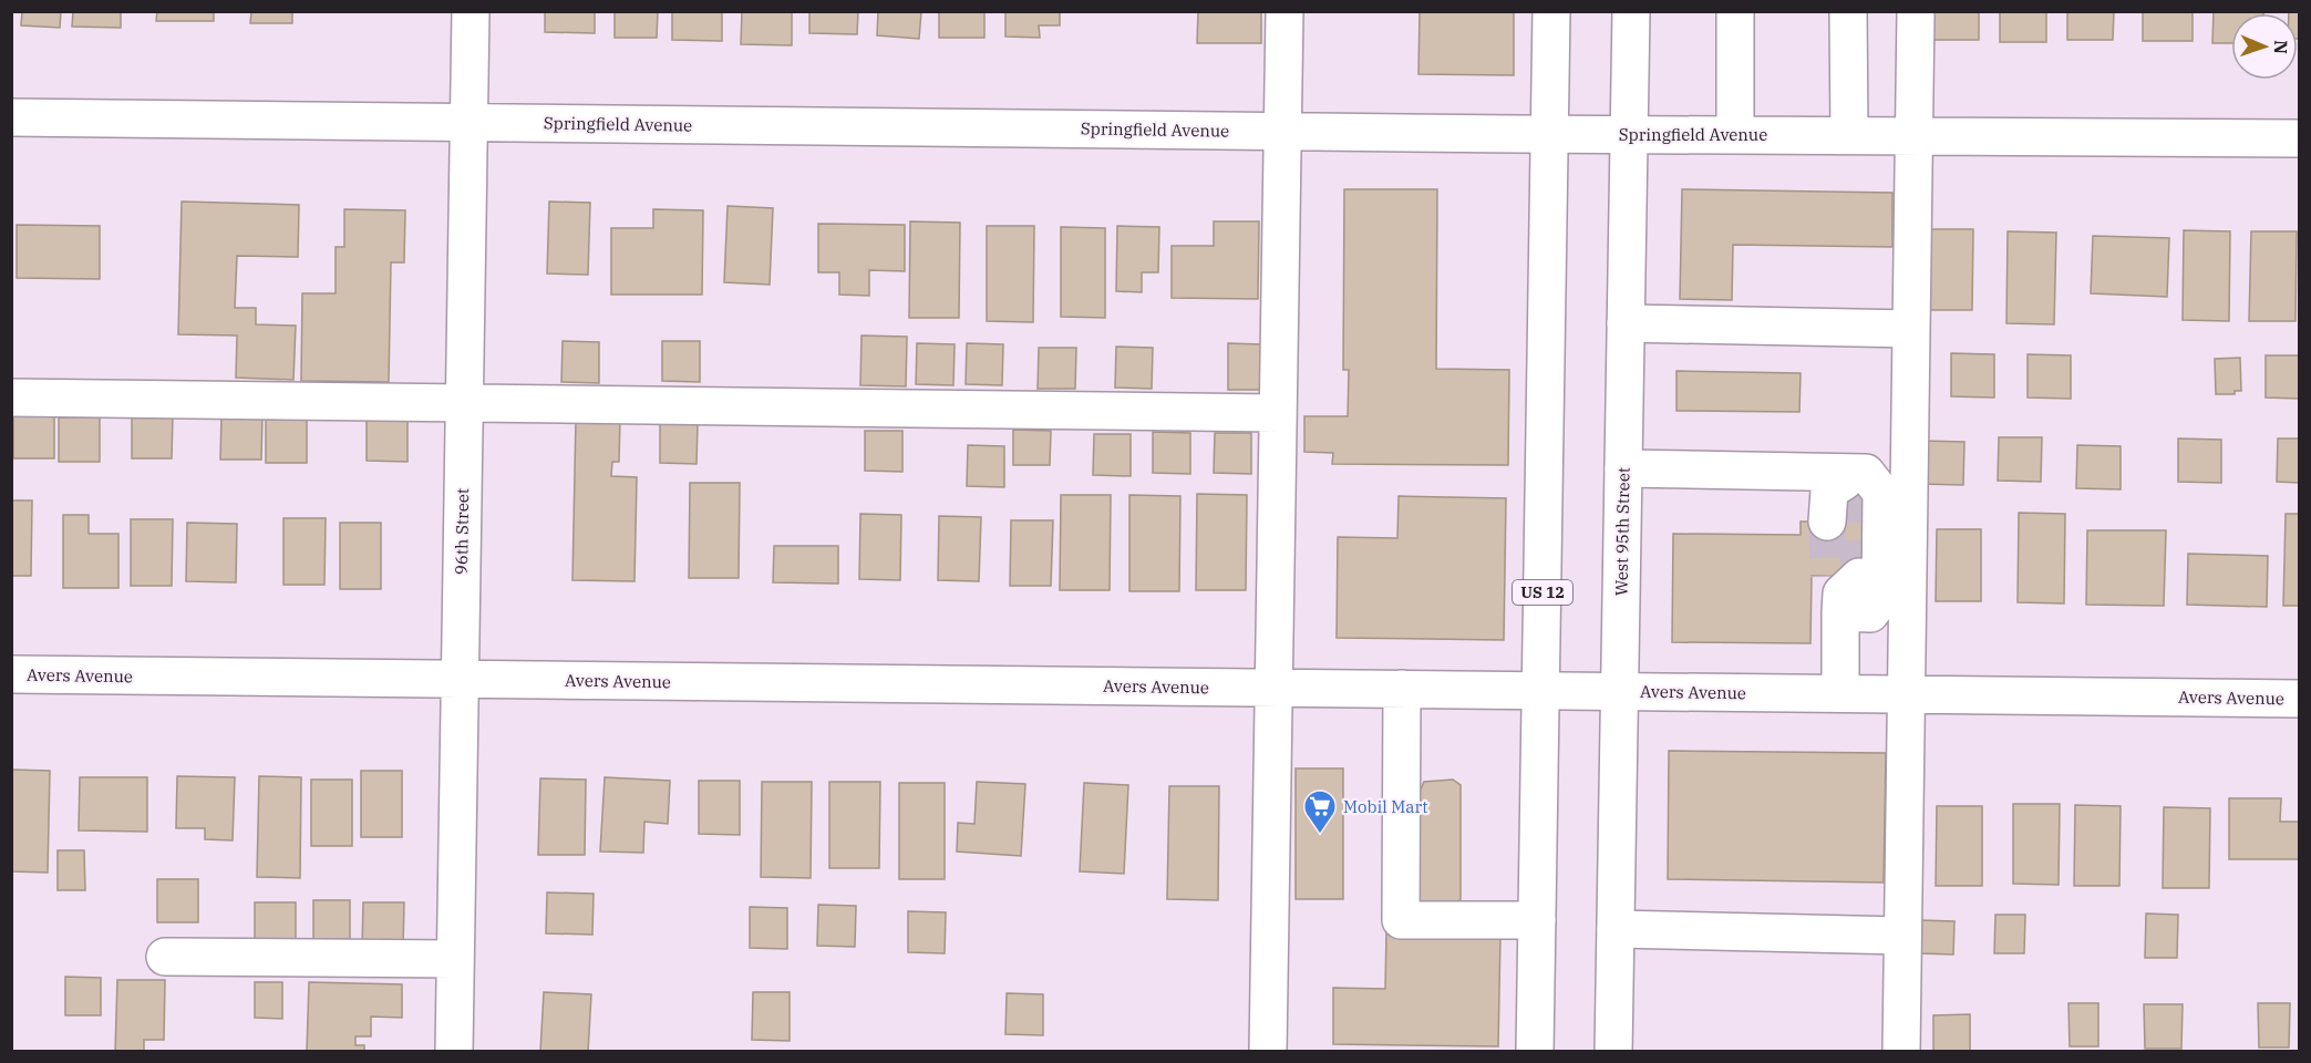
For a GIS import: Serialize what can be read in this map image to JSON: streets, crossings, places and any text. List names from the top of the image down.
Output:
{
  "streets": {
    "street": [
      "Springfield Avenue",
      "96th Street",
      "West 95th Street",
      "US 12",
      "Avers Avenue"
    ]
  },
  "crossings": [
    ["Springfield Avenue", "96th Street"],
    ["Springfield Avenue", "West 95th Street"],
    ["Springfield Avenue", "US 12"],
    ["96th Street", "Avers Avenue"],
    ["West 95th Street", "Avers Avenue"],
    ["US 12", "Avers Avenue"]
  ],
  "places": {
    "supermarket": ["Mobil Mart"]
  },
  "north": "right"
}
